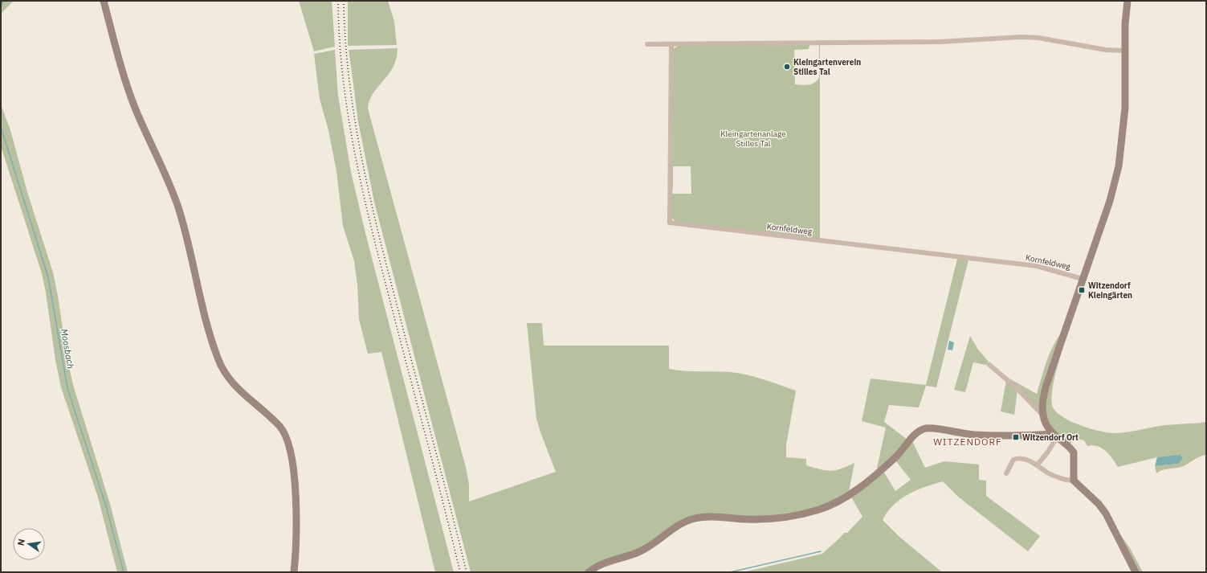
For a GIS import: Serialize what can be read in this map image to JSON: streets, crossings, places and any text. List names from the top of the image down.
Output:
{
  "streets": {
    "street": ["Kornfeldweg"]
  },
  "districts": ["WITZENDORF"],
  "water": ["Moosbach"],
  "parks": ["Kleingartenanlage Stilles Tal"],
  "places": {
    "other": ["Kleingartenverein Stilles Tal"],
    "transit": ["Witzendorf Kleingärten", "Witzendorf Ort"]
  },
  "north": "left"
}
